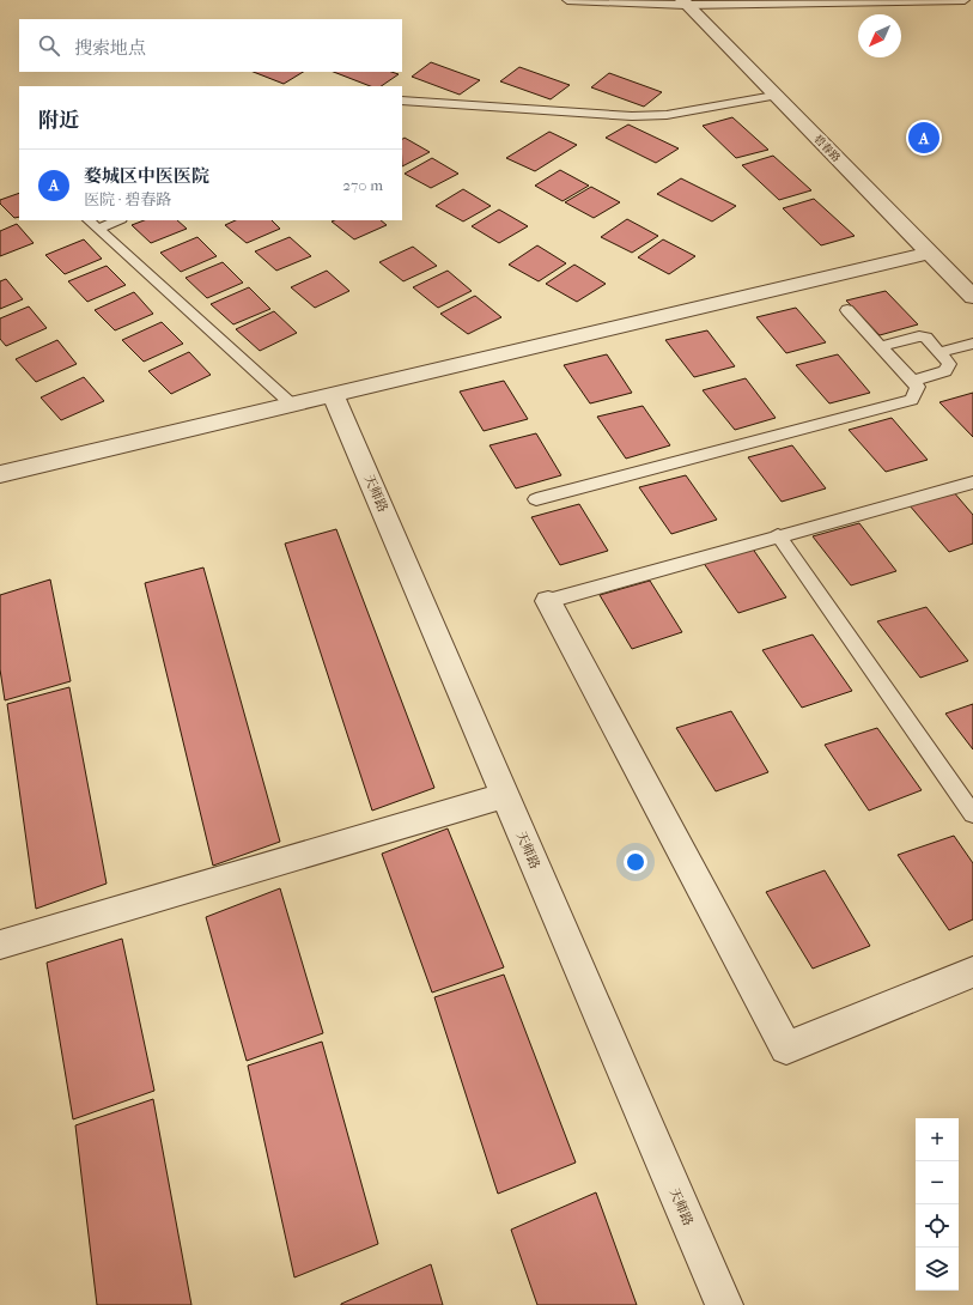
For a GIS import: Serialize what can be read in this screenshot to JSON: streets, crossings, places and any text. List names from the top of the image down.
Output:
{
  "streets": {
    "street": ["碧春路", "天师路"]
  },
  "north": "bottom left",
  "page": {
    "search": "搜索地点",
    "heading": "附近",
    "pins": "A",
    "list": [
      {
        "mark": "A",
        "name": "婺城区中医医院",
        "note": "医院 · 碧春路",
        "value": "270 m"
      }
    ],
    "map_buttons": ["+", "−"]
  }
}
